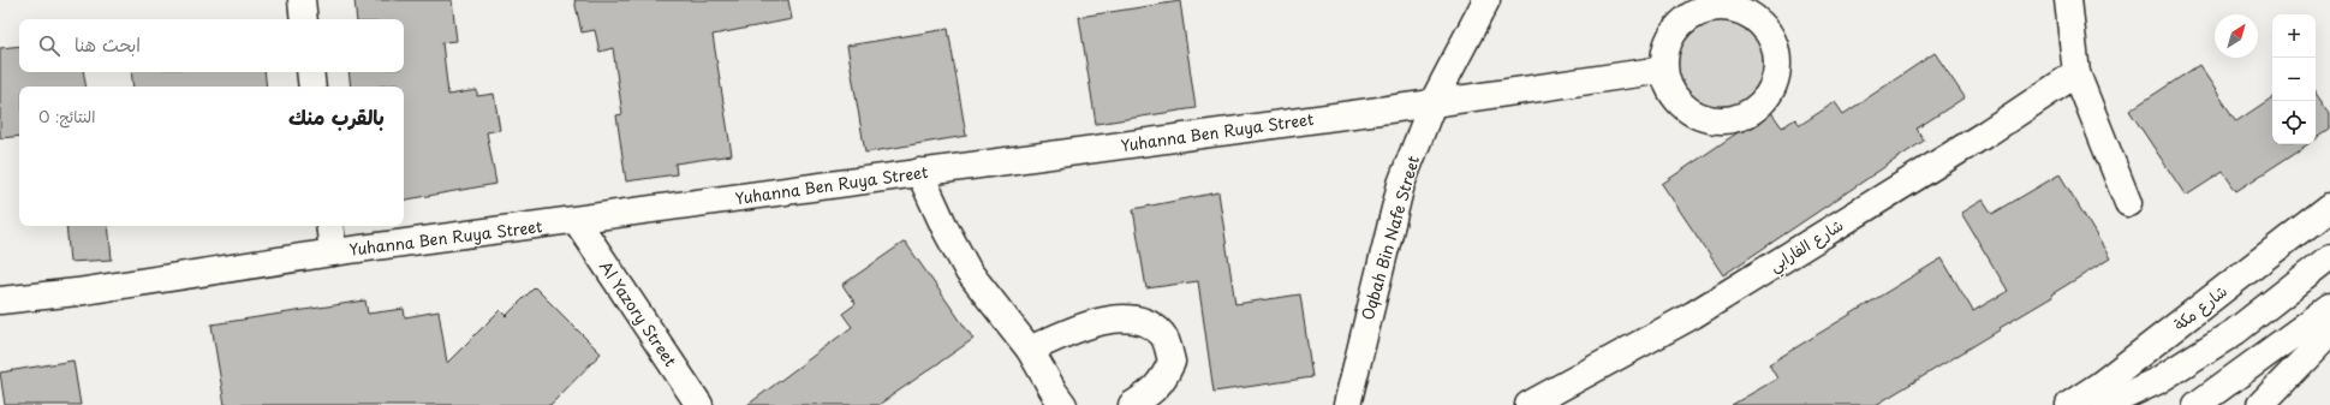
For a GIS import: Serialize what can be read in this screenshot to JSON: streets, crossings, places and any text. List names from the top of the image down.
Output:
{
  "streets": {
    "main road": [
      "Yuhanna Ben Ruya Street",
      "Oqbah Bin Nafe Street",
      "شارع الفارابي",
      "شارع مكة",
      "Al Yazory Street"
    ]
  },
  "crossings": [
    ["Yuhanna Ben Ruya Street", "Oqbah Bin Nafe Street"],
    ["Yuhanna Ben Ruya Street", "Al Yazory Street"]
  ],
  "north": "top right",
  "page": {
    "map_buttons": ["+", "−"],
    "search": "ابحث هنا",
    "heading": ["بالقرب منك", "النتائج: 0"]
  }
}
